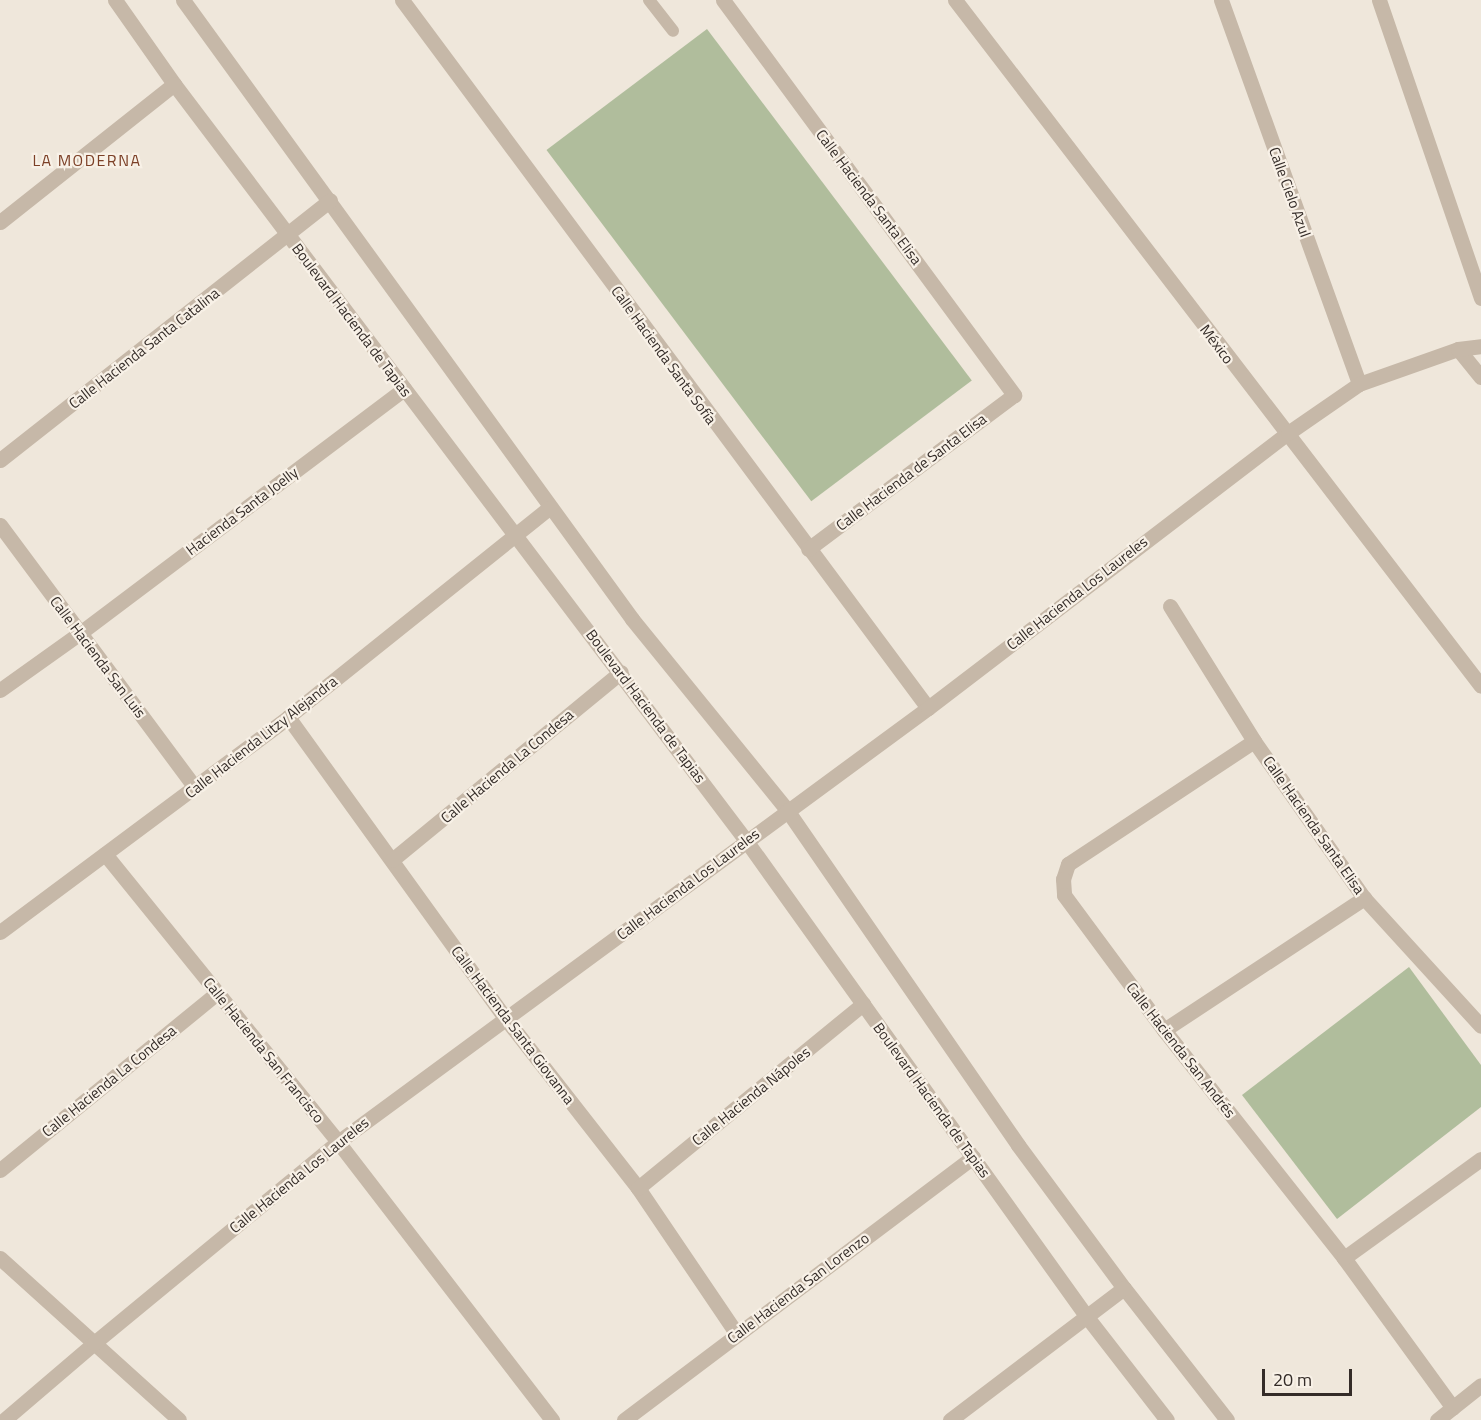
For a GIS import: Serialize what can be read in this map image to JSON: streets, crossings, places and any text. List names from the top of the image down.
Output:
{
  "streets": {
    "street": [
      "Calle Cielo Azul",
      "Calle Hacienda Santa Elisa",
      "Boulevard Hacienda de Tapias",
      "México",
      "Calle Hacienda Santa Catalina",
      "Calle Hacienda Santa Sofía",
      "Calle Hacienda de Santa Elisa",
      "Hacienda Santa Joelly",
      "Calle Hacienda Los Laureles",
      "Calle Hacienda San Luis",
      "Calle Hacienda Litzy Alejandra",
      "Calle Hacienda La Condesa",
      "Calle Hacienda Santa Giovanna",
      "Calle Hacienda San Francisco",
      "Calle Hacienda San Andrés",
      "Calle Hacienda Nápoles",
      "Calle Hacienda San Lorenzo"
    ]
  },
  "crossings": [
    ["Calle Cielo Azul", "Calle Hacienda Los Laureles"],
    ["Calle Hacienda Santa Elisa", "Calle Hacienda de Santa Elisa"],
    ["Calle Hacienda Santa Elisa", "Calle Hacienda San Andrés"],
    ["Boulevard Hacienda de Tapias", "Calle Hacienda Santa Catalina"],
    ["Boulevard Hacienda de Tapias", "Hacienda Santa Joelly"],
    ["Boulevard Hacienda de Tapias", "Calle Hacienda Los Laureles"],
    ["Boulevard Hacienda de Tapias", "Calle Hacienda Litzy Alejandra"],
    ["Boulevard Hacienda de Tapias", "Calle Hacienda La Condesa"],
    ["Boulevard Hacienda de Tapias", "Calle Hacienda Nápoles"],
    ["Boulevard Hacienda de Tapias", "Calle Hacienda San Lorenzo"],
    ["México", "Calle Hacienda Los Laureles"],
    ["Calle Hacienda Santa Sofía", "Calle Hacienda de Santa Elisa"],
    ["Calle Hacienda Santa Sofía", "Calle Hacienda Los Laureles"],
    ["Hacienda Santa Joelly", "Calle Hacienda San Luis"],
    ["Calle Hacienda Los Laureles", "Calle Hacienda Santa Giovanna"],
    ["Calle Hacienda Los Laureles", "Calle Hacienda San Francisco"],
    ["Calle Hacienda San Luis", "Calle Hacienda Litzy Alejandra"],
    ["Calle Hacienda Litzy Alejandra", "Calle Hacienda Santa Giovanna"],
    ["Calle Hacienda Litzy Alejandra", "Calle Hacienda San Francisco"],
    ["Calle Hacienda La Condesa", "Calle Hacienda Santa Giovanna"],
    ["Calle Hacienda La Condesa", "Calle Hacienda San Francisco"],
    ["Calle Hacienda Santa Giovanna", "Calle Hacienda Nápoles"],
    ["Calle Hacienda Santa Giovanna", "Calle Hacienda San Lorenzo"]
  ],
  "districts": ["LA MODERNA"],
  "scale_bar": "20 m"
}
